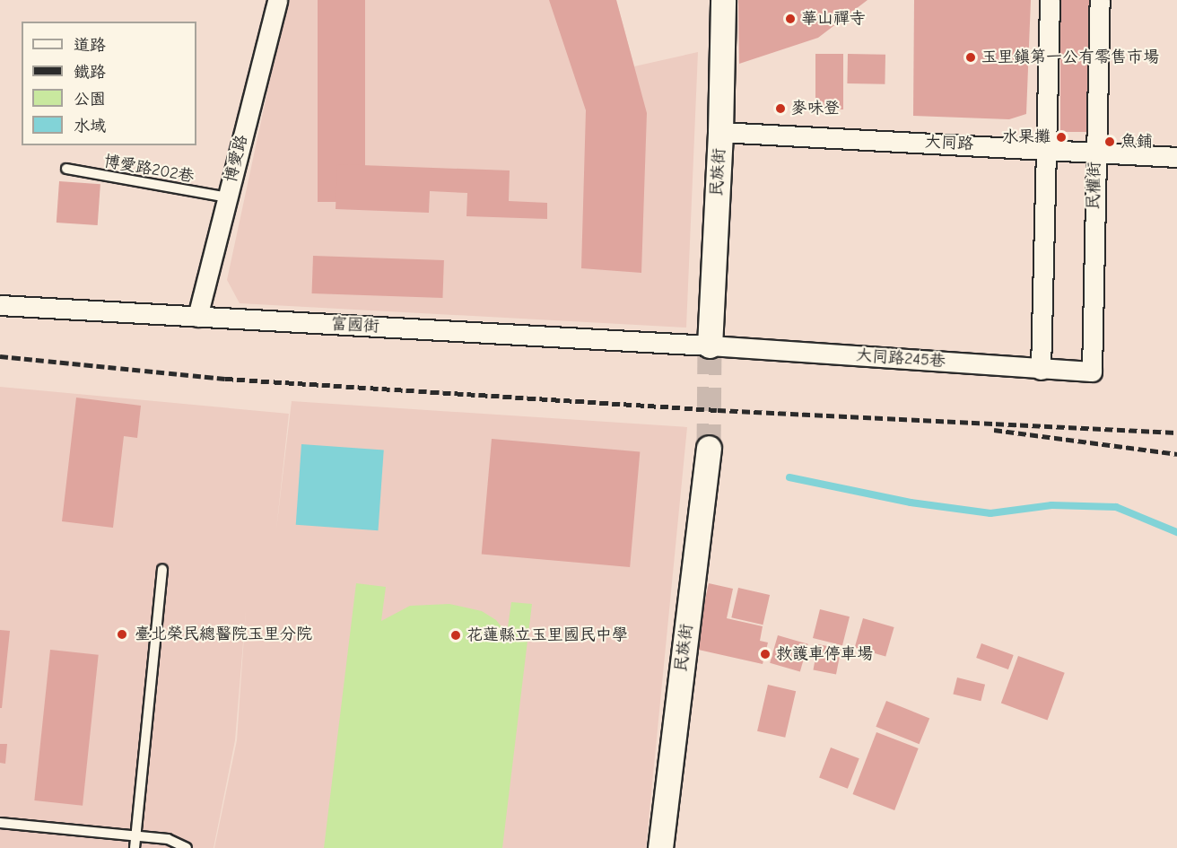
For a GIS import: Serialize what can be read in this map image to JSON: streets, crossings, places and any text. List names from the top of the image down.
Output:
{
  "streets": {
    "street": [
      "大同路",
      "博愛路",
      "民族街",
      "民權街",
      "富國街",
      "大同路245巷"
    ],
    "lane": ["博愛路202巷"]
  },
  "crossings": [
    ["大同路", "民族街"],
    ["大同路", "民權街"],
    ["博愛路", "博愛路202巷"],
    ["博愛路", "富國街"],
    ["民族街", "富國街"],
    ["民族街", "大同路245巷"],
    ["民權街", "大同路245巷"],
    ["富國街", "大同路245巷"]
  ],
  "places": [
    "華山禪寺",
    "玉里鎮第一公有零售市場",
    "麥味登",
    "水果攤",
    "魚鋪",
    "臺北榮民總醫院玉里分院",
    "花蓮縣立玉里國民中學",
    "救護車停車場"
  ],
  "legend": [
    "道路",
    "鐵路",
    "公園",
    "水域"
  ]
}
